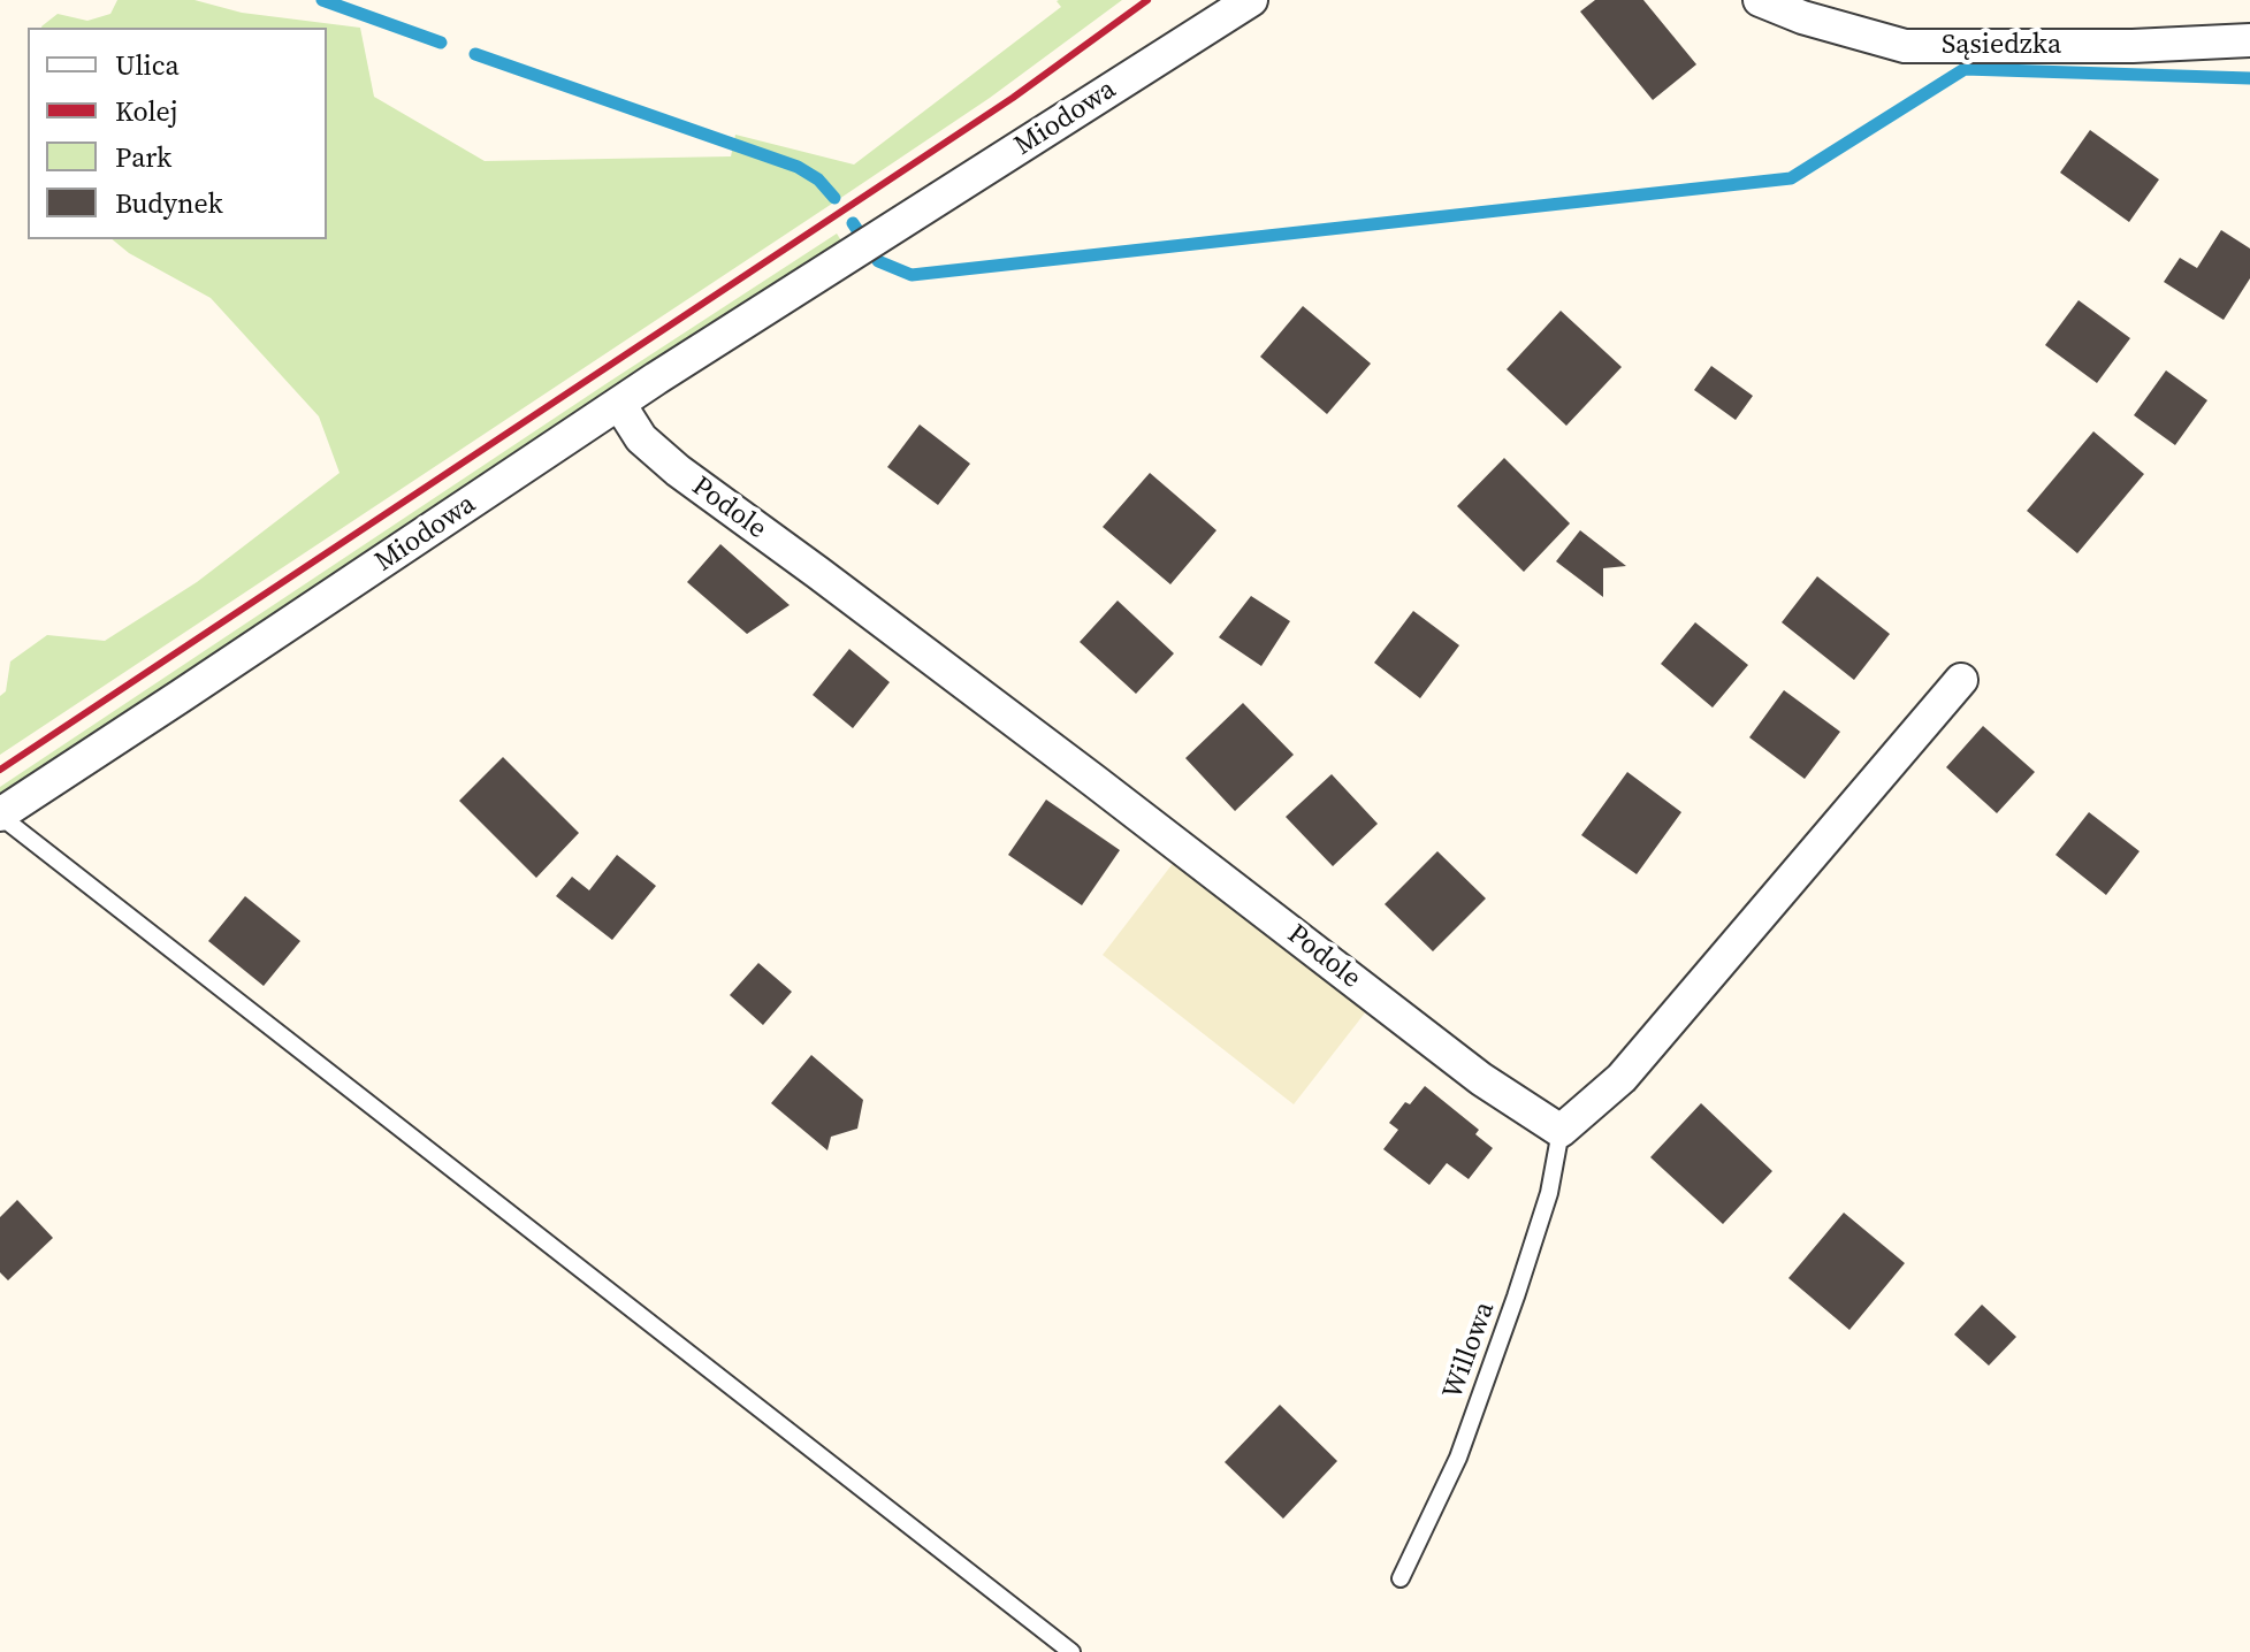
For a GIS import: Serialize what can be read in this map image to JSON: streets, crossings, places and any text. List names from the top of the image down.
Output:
{
  "streets": {
    "street": ["Sąsiedzka", "Miodowa", "Podole"],
    "lane": ["Willowa"]
  },
  "crossings": [
    ["Miodowa", "Podole"],
    ["Podole", "Willowa"]
  ],
  "legend": [
    "Ulica",
    "Kolej",
    "Park",
    "Budynek"
  ]
}
